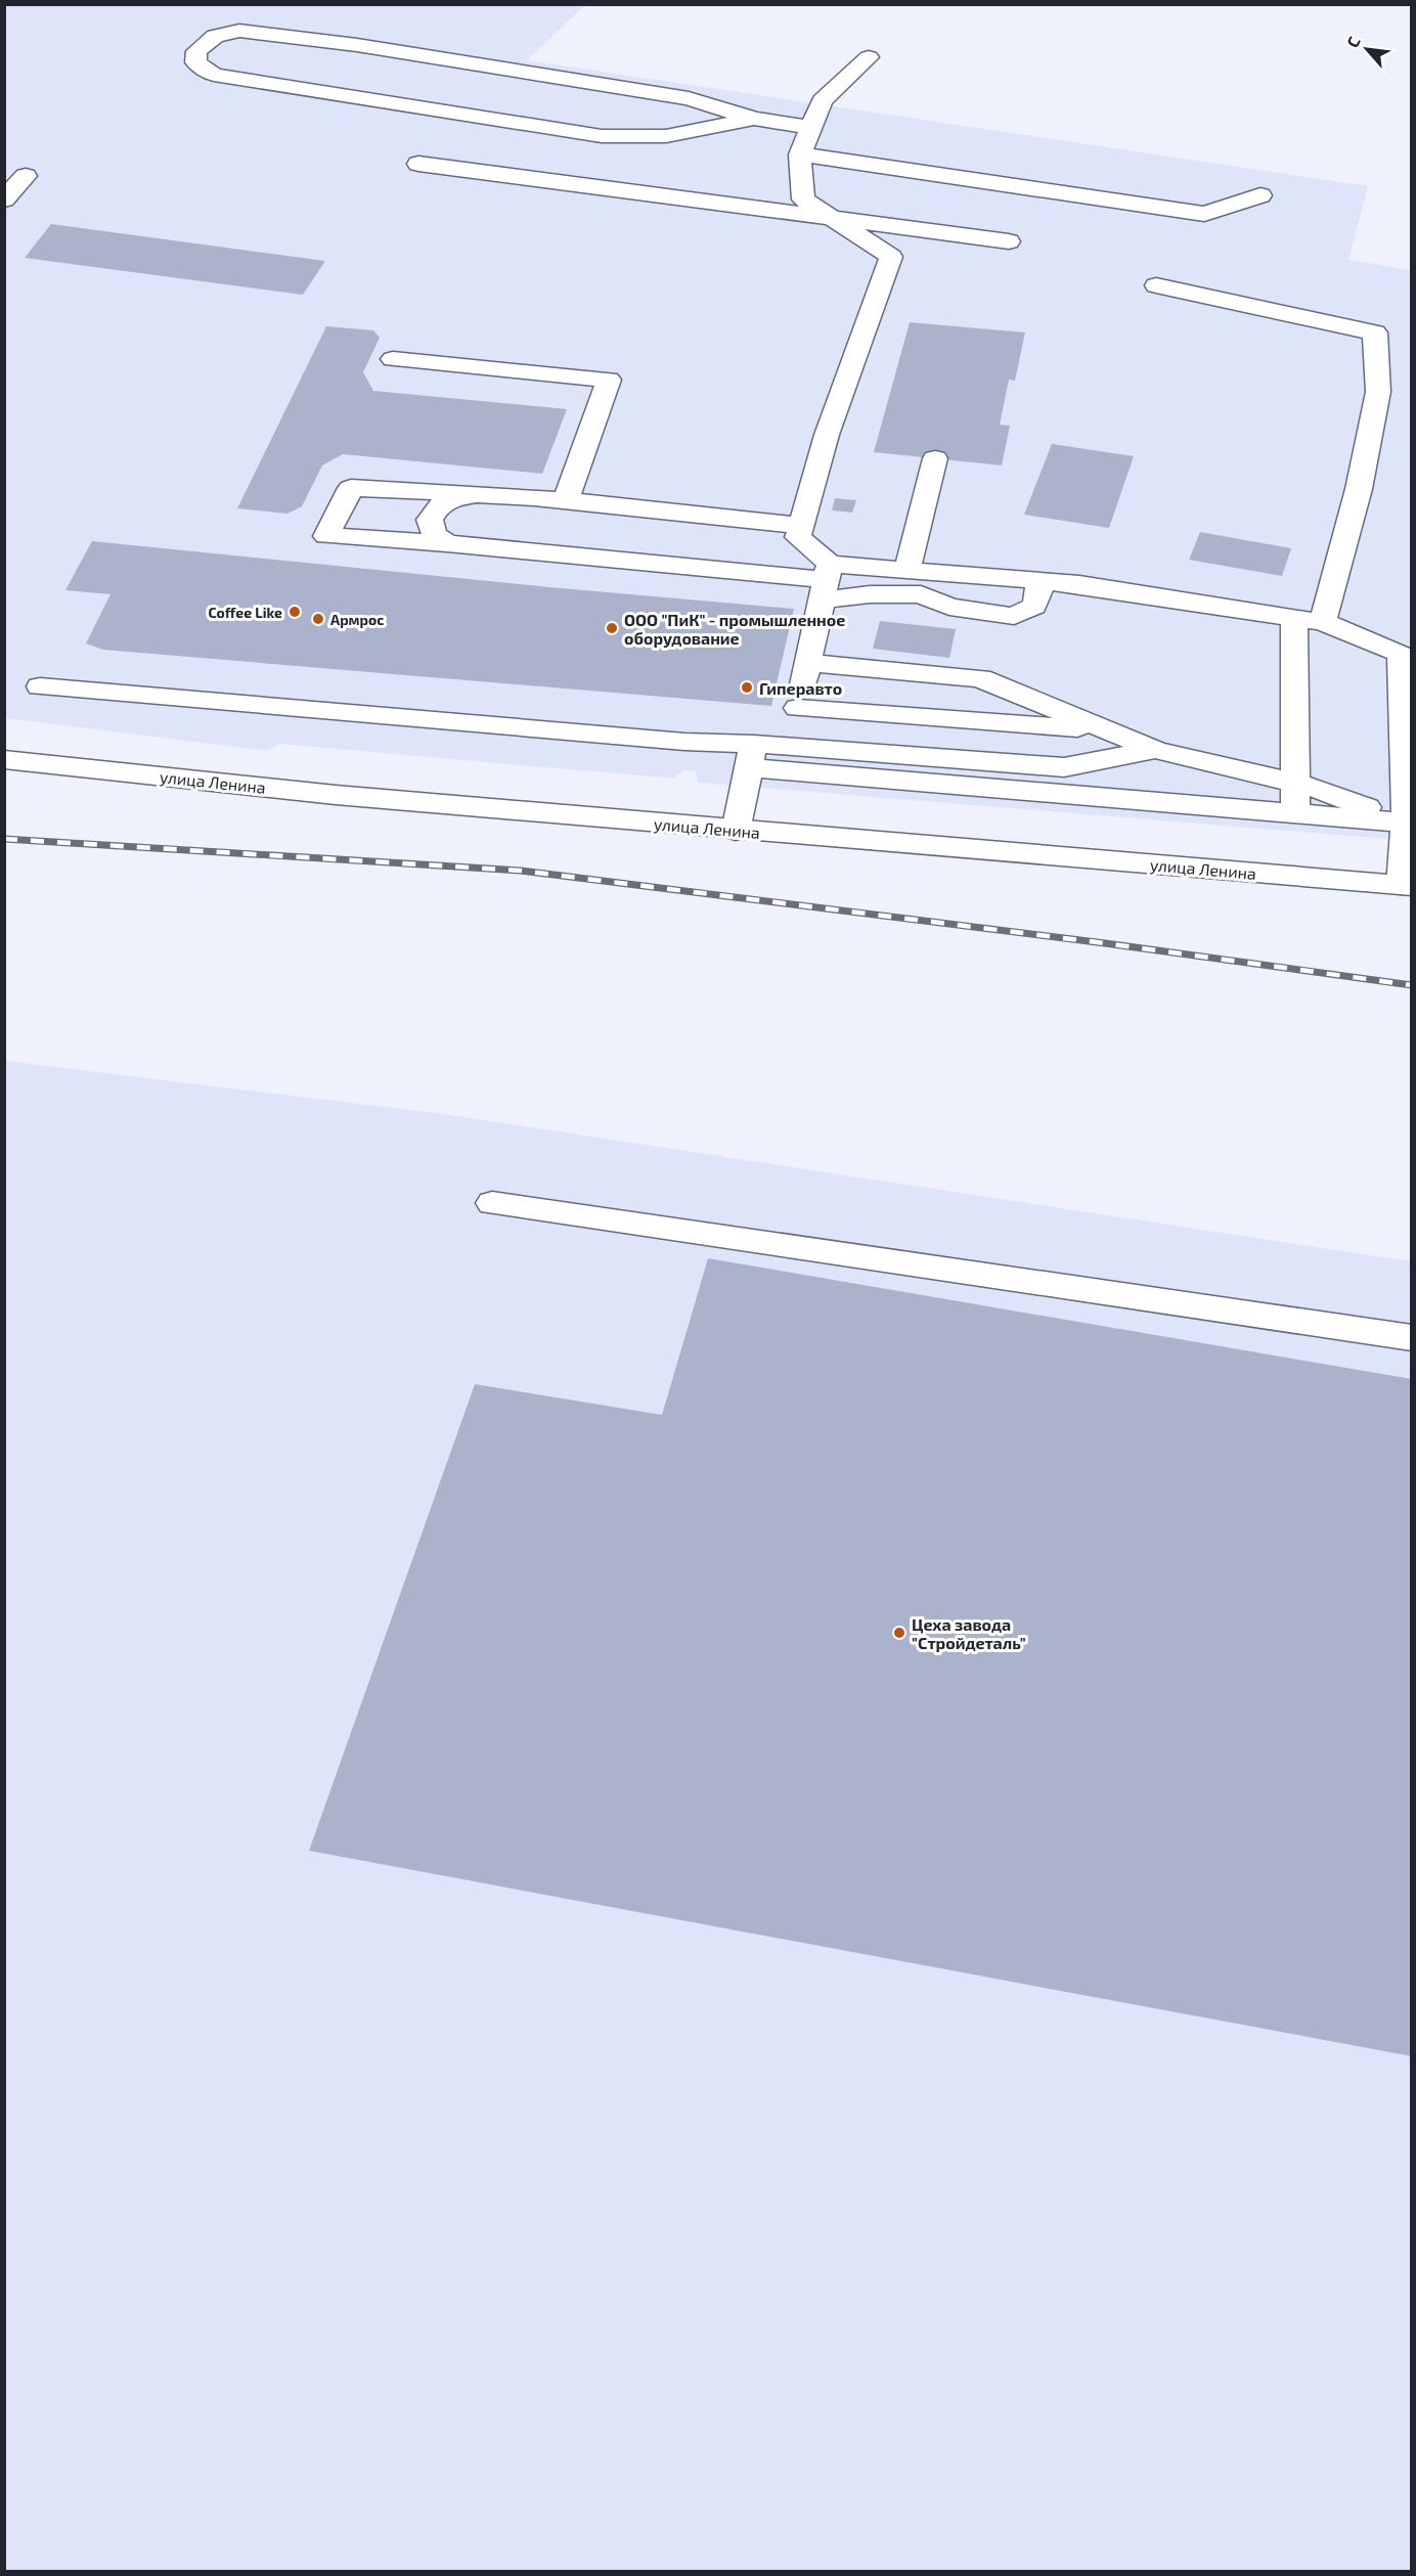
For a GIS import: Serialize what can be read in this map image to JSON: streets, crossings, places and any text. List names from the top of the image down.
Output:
{
  "streets": {
    "main road": ["улица Ленина"]
  },
  "places": [
    "Coffee Like",
    "Армрос",
    "ООО \"ПиК\" - промышленное оборудование",
    "Гиперавто",
    "Цеха завода \"Стройдеталь\""
  ],
  "north": "top left"
}
